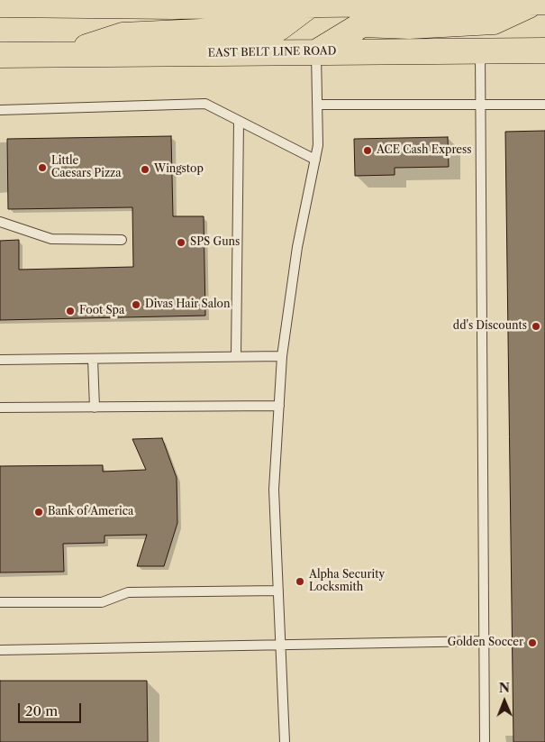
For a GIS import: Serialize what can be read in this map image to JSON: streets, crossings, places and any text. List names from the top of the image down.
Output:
{
  "streets": {
    "main road": ["EAST BELT LINE ROAD"]
  },
  "places": [
    "ACE Cash Express",
    "Little Caesars Pizza",
    "Wingstop",
    "SPS Guns",
    "Divas Hair Salon",
    "Foot Spa",
    "dd's Discounts",
    "Bank of America",
    "Alpha Security Locksmith",
    "Golden Soccer"
  ],
  "scale_bar": "20 m",
  "north": "top"
}
